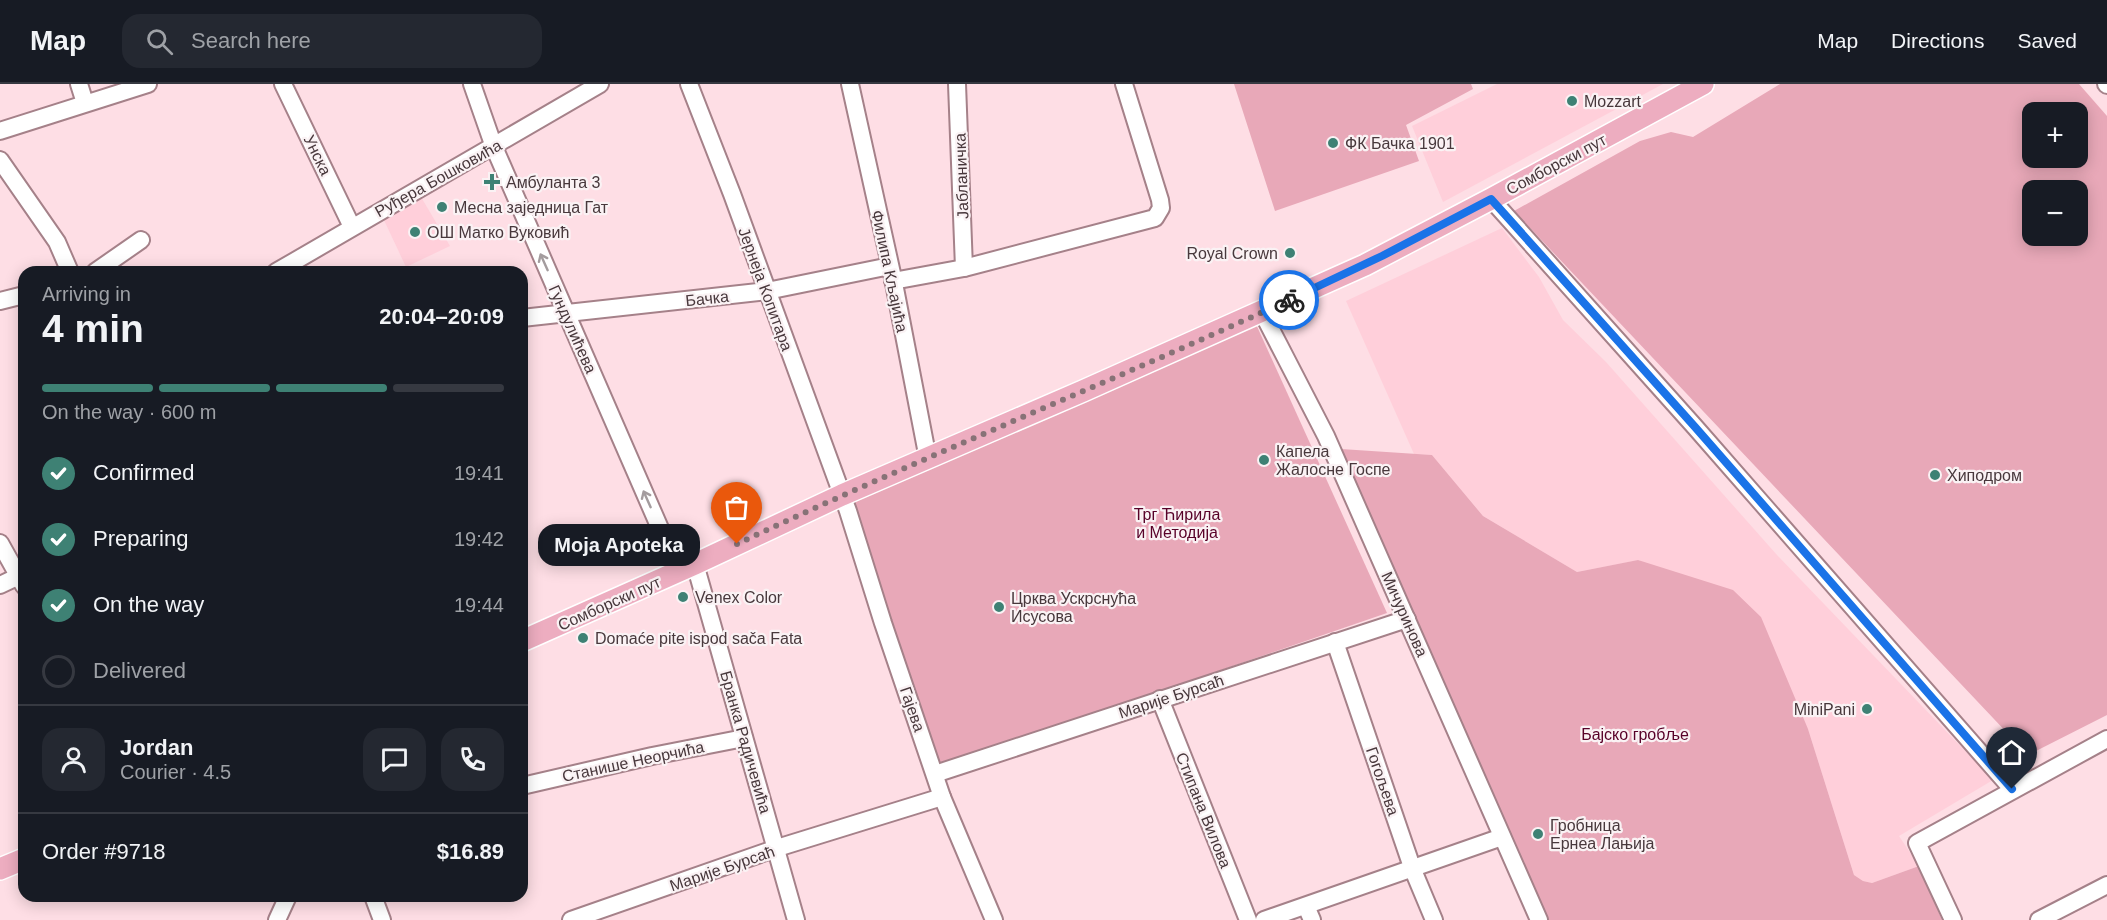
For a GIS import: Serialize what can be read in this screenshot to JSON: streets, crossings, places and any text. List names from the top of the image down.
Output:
{
  "streets": {
    "main road": ["Сомборски пут"],
    "street": [
      "Унска",
      "Јабланичка",
      "Руђера Бошковића",
      "Филипа Кљајића",
      "Јернеја Копитара",
      "Бачка",
      "Гундулићева",
      "Мичуринова",
      "Марије Бурсаћ",
      "Гајева",
      "Бранка Радичевића",
      "Станише Неорчића",
      "Гогољева",
      "Стипана Вилова"
    ]
  },
  "crossings": [
    ["Унска", "Руђера Бошковића"],
    ["Сомборски пут", "Филипа Кљајића"],
    ["Сомборски пут", "Јернеја Копитара"],
    ["Сомборски пут", "Гундулићева"],
    ["Сомборски пут", "Мичуринова"],
    ["Сомборски пут", "Гајева"],
    ["Сомборски пут", "Бранка Радичевића"],
    ["Јабланичка", "Бачка"],
    ["Руђера Бошковића", "Гундулићева"],
    ["Филипа Кљајића", "Бачка"],
    ["Јернеја Копитара", "Бачка"],
    ["Јернеја Копитара", "Гајева"],
    ["Бачка", "Гундулићева"],
    ["Гундулићева", "Бранка Радичевића"],
    ["Мичуринова", "Марије Бурсаћ"],
    ["Марије Бурсаћ", "Гајева"],
    ["Марије Бурсаћ", "Бранка Радичевића"],
    ["Марије Бурсаћ", "Гогољева"],
    ["Марије Бурсаћ", "Стипана Вилова"],
    ["Бранка Радичевића", "Станише Неорчића"]
  ],
  "one_way": ["Гундулићева"],
  "parks": ["Трг Ћирила и Методија", "Бајско гробље"],
  "places": {
    "other": [
      "Mozzart",
      "ФК Бачка 1901",
      "Месна заједница Гат",
      "ОШ Матко Вуковић",
      "Royal Crown",
      "Капела Жалосне Госпе",
      "Хиподром",
      "Moja Apoteka",
      "Venex Color",
      "Црква Ускрснућа Исусова",
      "Domaće pite ispod sača Fata",
      "MiniPani",
      "Гробница Ернеа Лањија"
    ],
    "health": ["Амбуланта 3"]
  },
  "page": {
    "header": "Map",
    "search": "Search here",
    "nav": ["Map", "Directions", "Saved"],
    "map_buttons": ["+", "−"],
    "heading": ["4 min", "Arriving in", "20:04–20:09"],
    "panel": [
      "Jordan",
      "Courier · 4.5",
      "Order #9718",
      "$16.89"
    ],
    "bar": "On the way · 600 m",
    "list": [
      ["Confirmed", "19:41"],
      ["Preparing", "19:42"],
      ["On the way", "19:44"],
      "Delivered"
    ],
    "bubble": "Moja Apoteka"
  }
}
